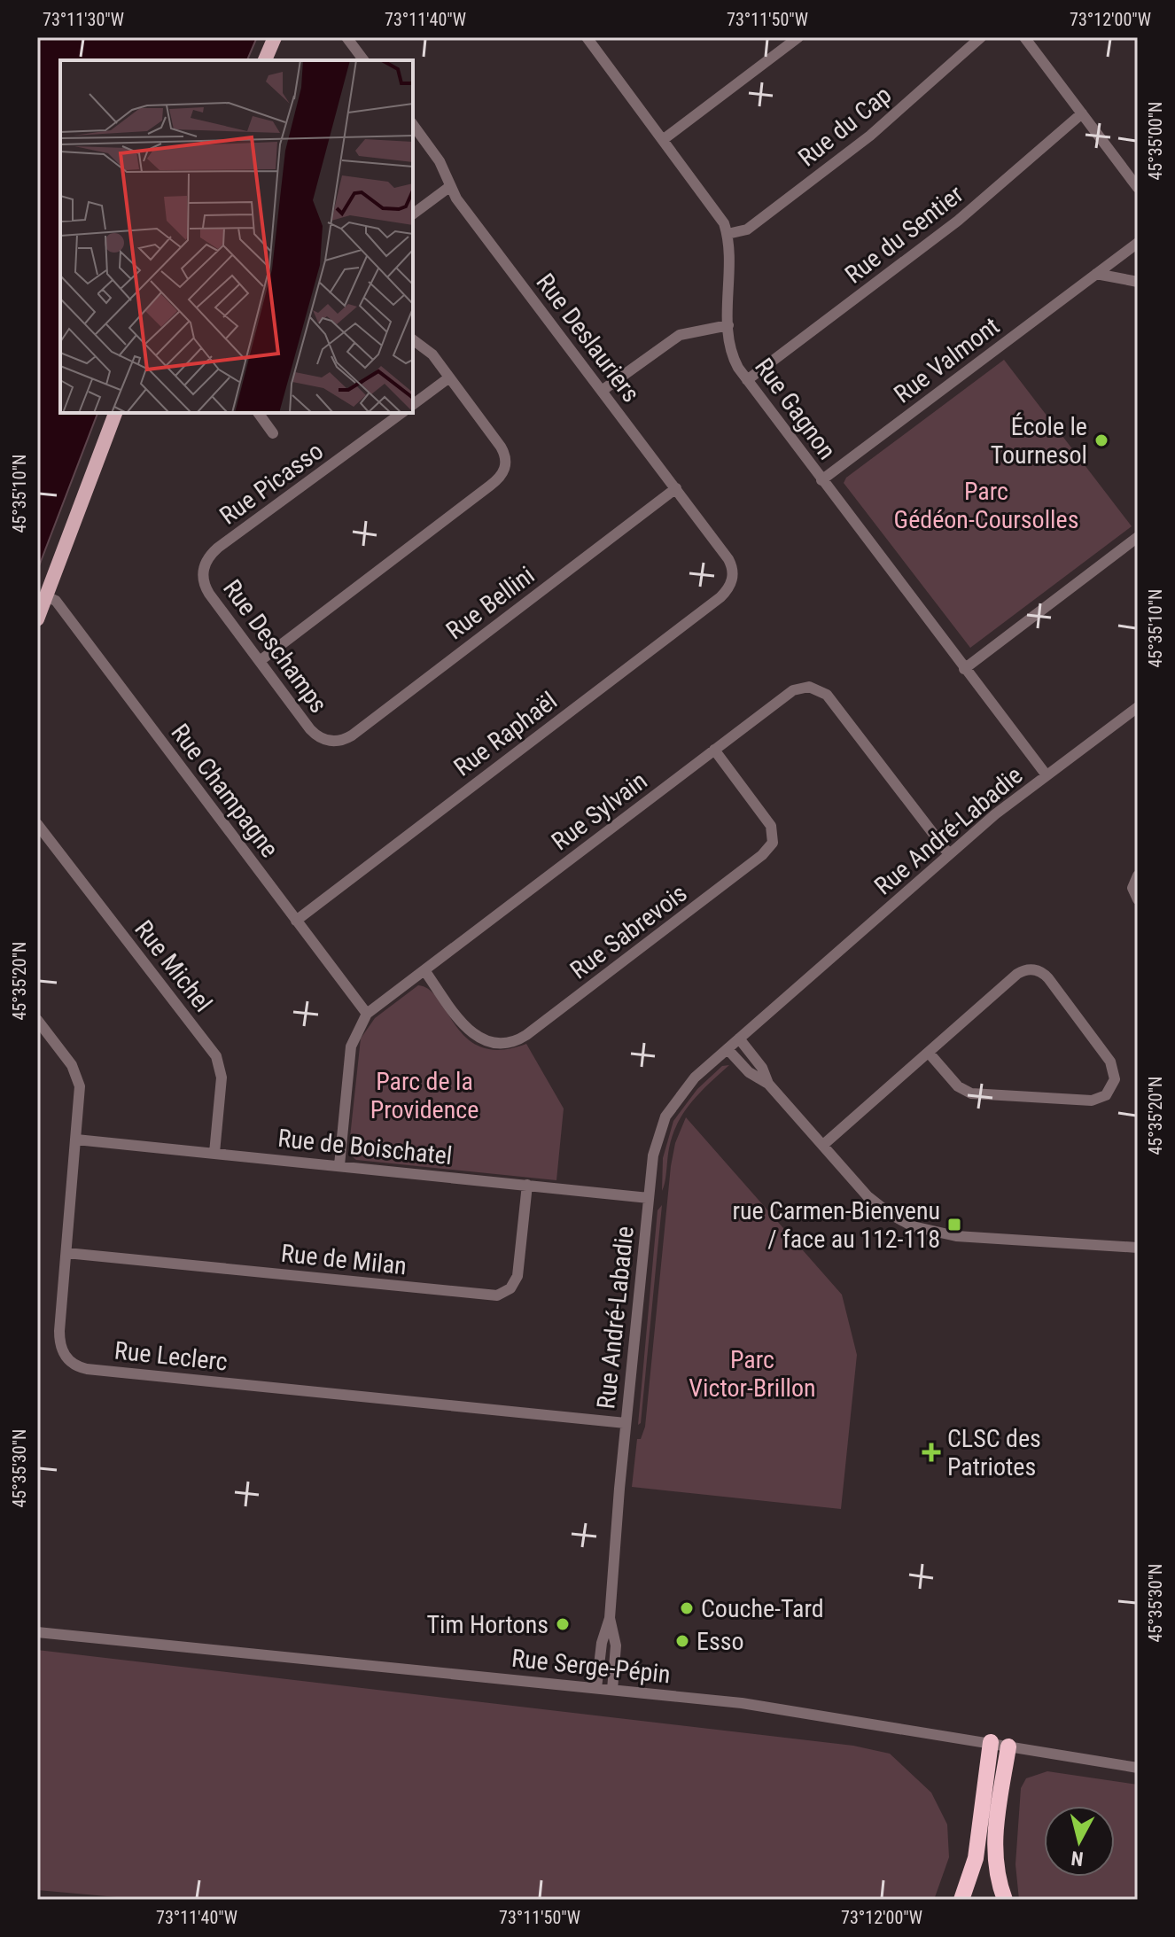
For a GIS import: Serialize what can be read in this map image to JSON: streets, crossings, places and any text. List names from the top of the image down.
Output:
{
  "streets": {
    "street": [
      "Rue du Cap",
      "Rue du Sentier",
      "Rue Deslauriers",
      "Rue Valmont",
      "Rue Gagnon",
      "Rue Picasso",
      "Rue Bellini",
      "Rue Deschamps",
      "Rue Raphaël",
      "Rue Champagne",
      "Rue Sylvain",
      "Rue André-Labadie",
      "Rue Sabrevois",
      "Rue Michel",
      "Rue de Boischatel",
      "Rue de Milan",
      "Rue Leclerc",
      "Rue Serge-Pépin"
    ]
  },
  "crossings": [
    ["Rue du Cap", "Rue Gagnon"],
    ["Rue du Sentier", "Rue Gagnon"],
    ["Rue Deslauriers", "Rue Bellini"],
    ["Rue Deslauriers", "Rue Raphaël"],
    ["Rue Valmont", "Rue Gagnon"],
    ["Rue Gagnon", "Rue André-Labadie"],
    ["Rue Picasso", "Rue Deschamps"],
    ["Rue Bellini", "Rue Deschamps"],
    ["Rue Raphaël", "Rue Champagne"],
    ["Rue Champagne", "Rue Sylvain"],
    ["Rue Sylvain", "Rue André-Labadie"],
    ["Rue Sylvain", "Rue Sabrevois"],
    ["Rue Sylvain", "Rue de Boischatel"],
    ["Rue André-Labadie", "Rue de Boischatel"],
    ["Rue André-Labadie", "Rue Leclerc"],
    ["Rue André-Labadie", "Rue Serge-Pépin"],
    ["Rue Michel", "Rue de Boischatel"],
    ["Rue de Boischatel", "Rue de Milan"],
    ["Rue de Boischatel", "Rue Leclerc"],
    ["Rue de Milan", "Rue Leclerc"]
  ],
  "parks": ["Parc Gédéon-Coursolles", "Parc de la Providence", "Parc Victor-Brillon"],
  "places": {
    "other": [
      "École le Tournesol",
      "Couche-Tard",
      "Tim Hortons",
      "Esso"
    ],
    "transit": ["rue Carmen-Bienvenu / face au 112-118"],
    "health": ["CLSC des Patriotes"]
  },
  "north": "bottom",
  "coordinates": [
    "73°11'30\"W",
    "73°11'40\"W",
    "73°11'50\"W",
    "73°12'00\"W",
    "45°35'00\"N",
    "45°35'10\"N",
    "45°35'20\"N",
    "45°35'30\"N"
  ]
}
